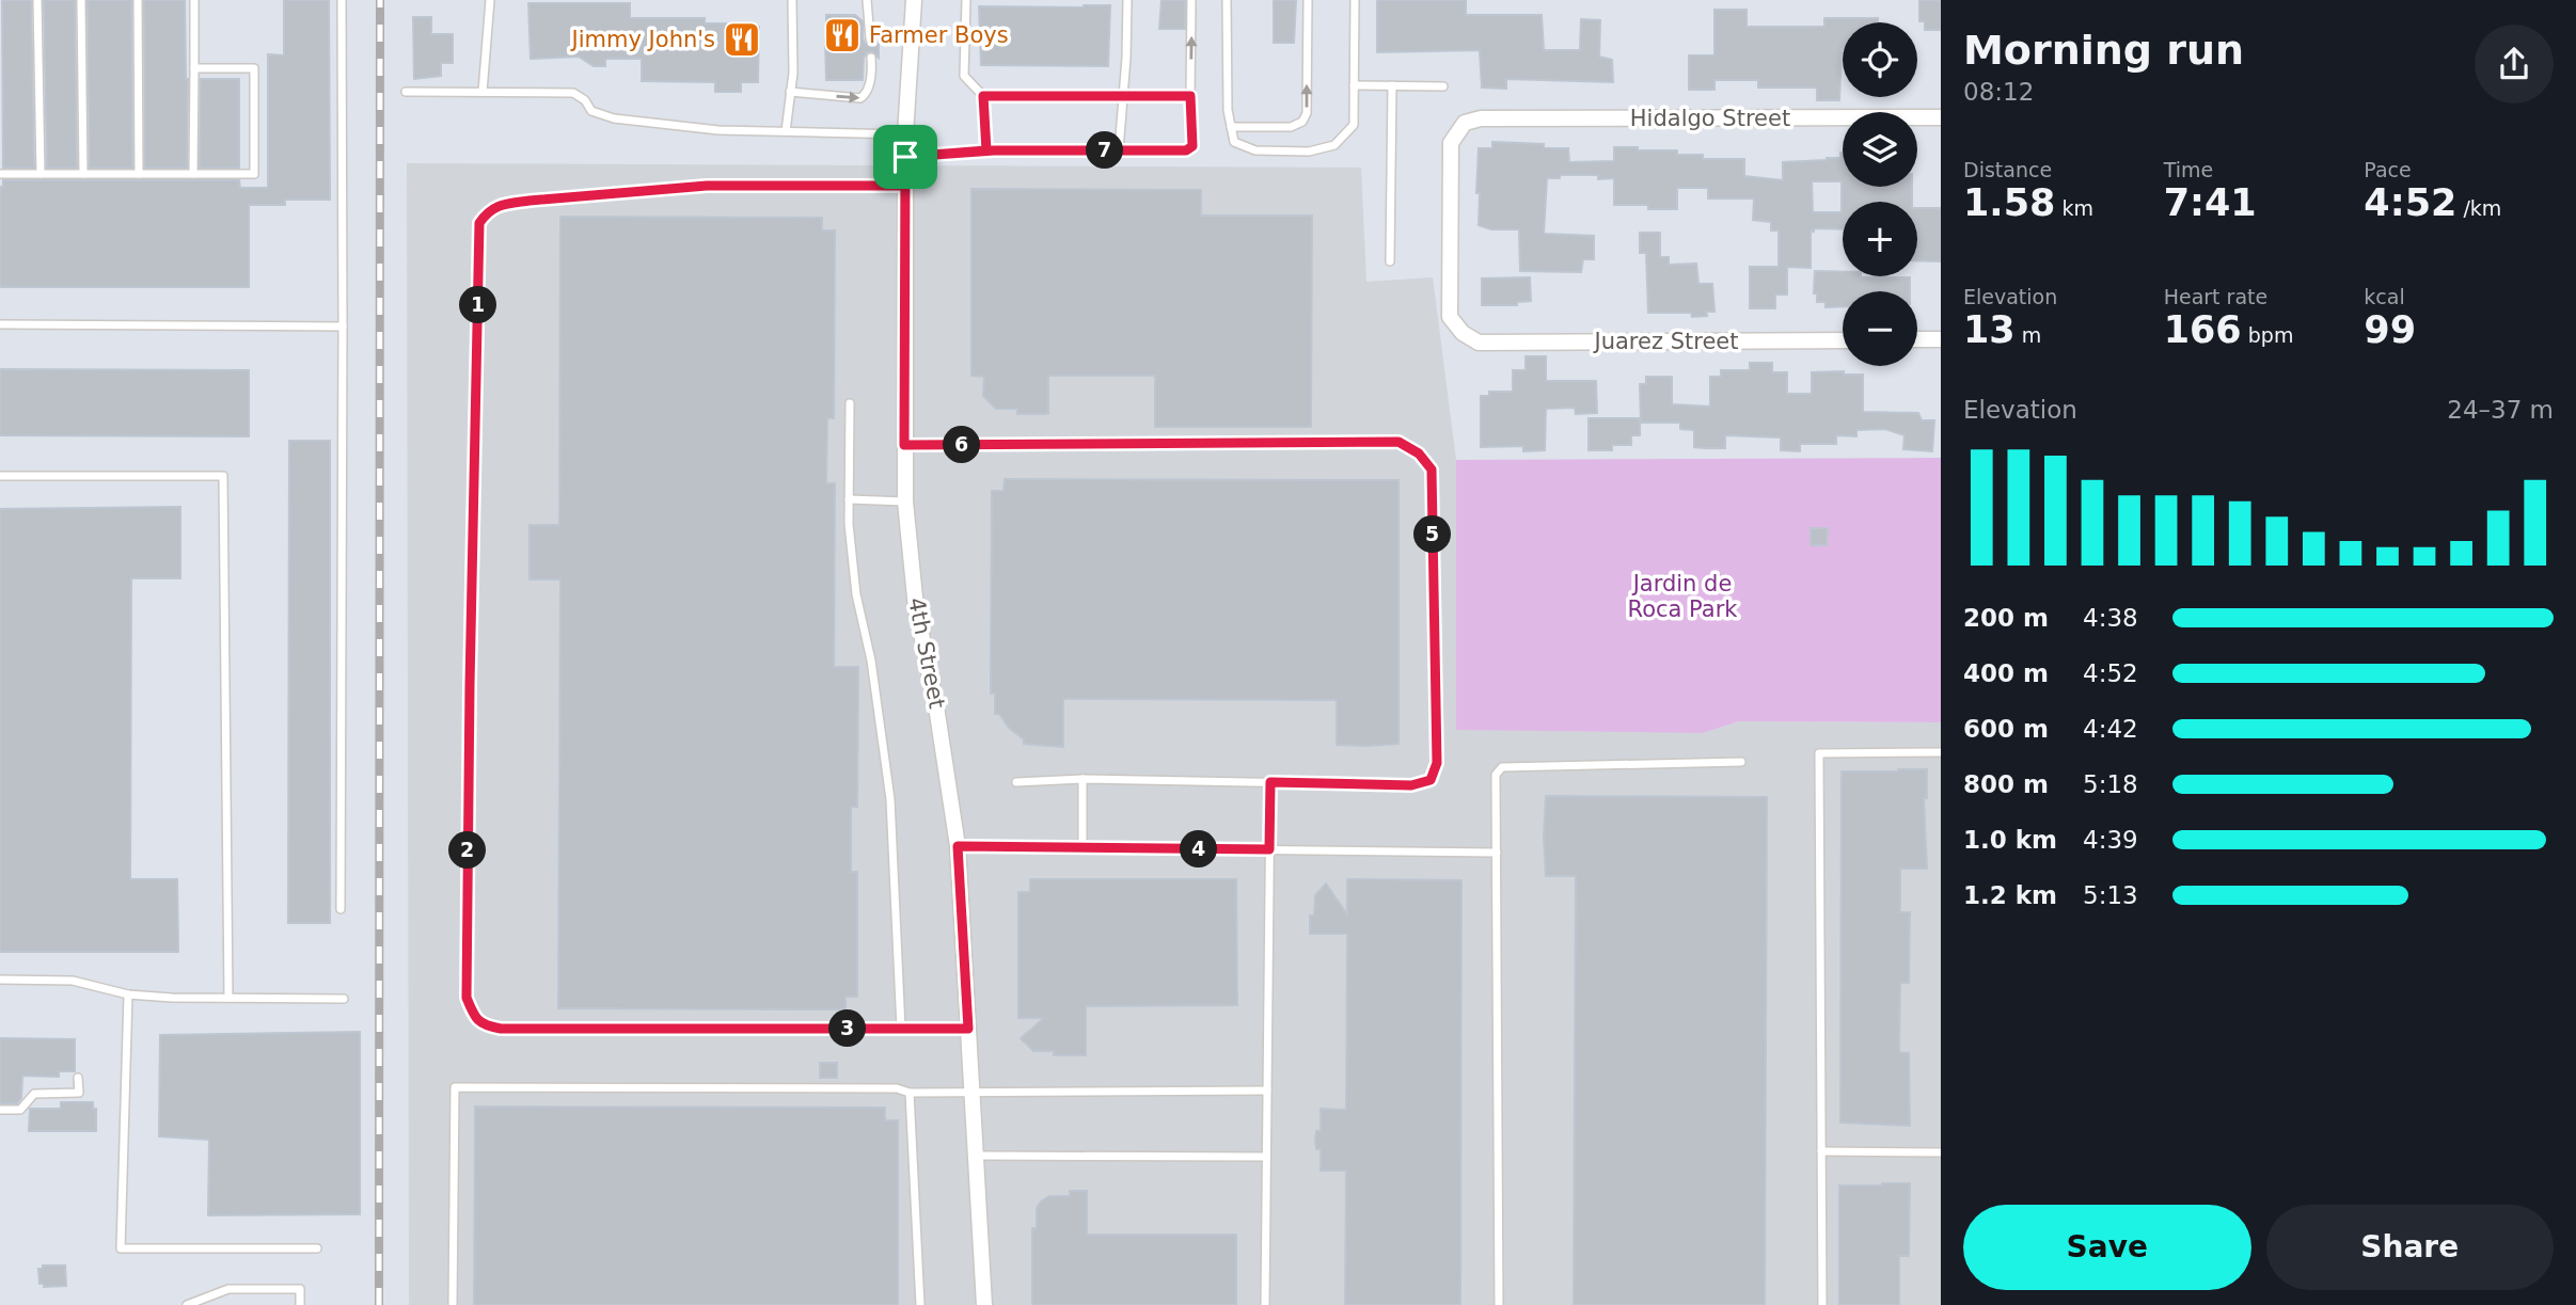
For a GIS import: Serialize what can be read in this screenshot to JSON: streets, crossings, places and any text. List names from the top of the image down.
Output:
{
  "streets": {
    "street": ["Hidalgo Street", "Juarez Street", "4th Street"]
  },
  "crossings": [
    ["Hidalgo Street", "Juarez Street"]
  ],
  "parks": ["Jardin de Roca Park"],
  "places": {
    "restaurant": ["Farmer Boys", "Jimmy John's"]
  },
  "page": {
    "heading": ["Morning run", "08:12"],
    "map_buttons": ["+", "−"],
    "stats": [
      ["Distance", "1.58 km"],
      ["Time", "7:41"],
      ["Pace", "4:52 /km"],
      ["Elevation", "13 m"],
      ["Heart rate", "166 bpm"],
      ["kcal", "99"]
    ],
    "pins": [
      "7",
      "1",
      "6",
      "5",
      "4",
      "2",
      "3"
    ],
    "chart": ["Elevation", "24–37 m"],
    "list": [
      {
        "name": "200 m",
        "note": "4:38"
      },
      {
        "name": "400 m",
        "note": "4:52"
      },
      {
        "name": "600 m",
        "note": "4:42"
      },
      {
        "name": "800 m",
        "note": "5:18"
      },
      {
        "name": "1.0 km",
        "note": "4:39"
      },
      {
        "name": "1.2 km",
        "note": "5:13"
      }
    ],
    "buttons": ["Save", "Share"]
  }
}
